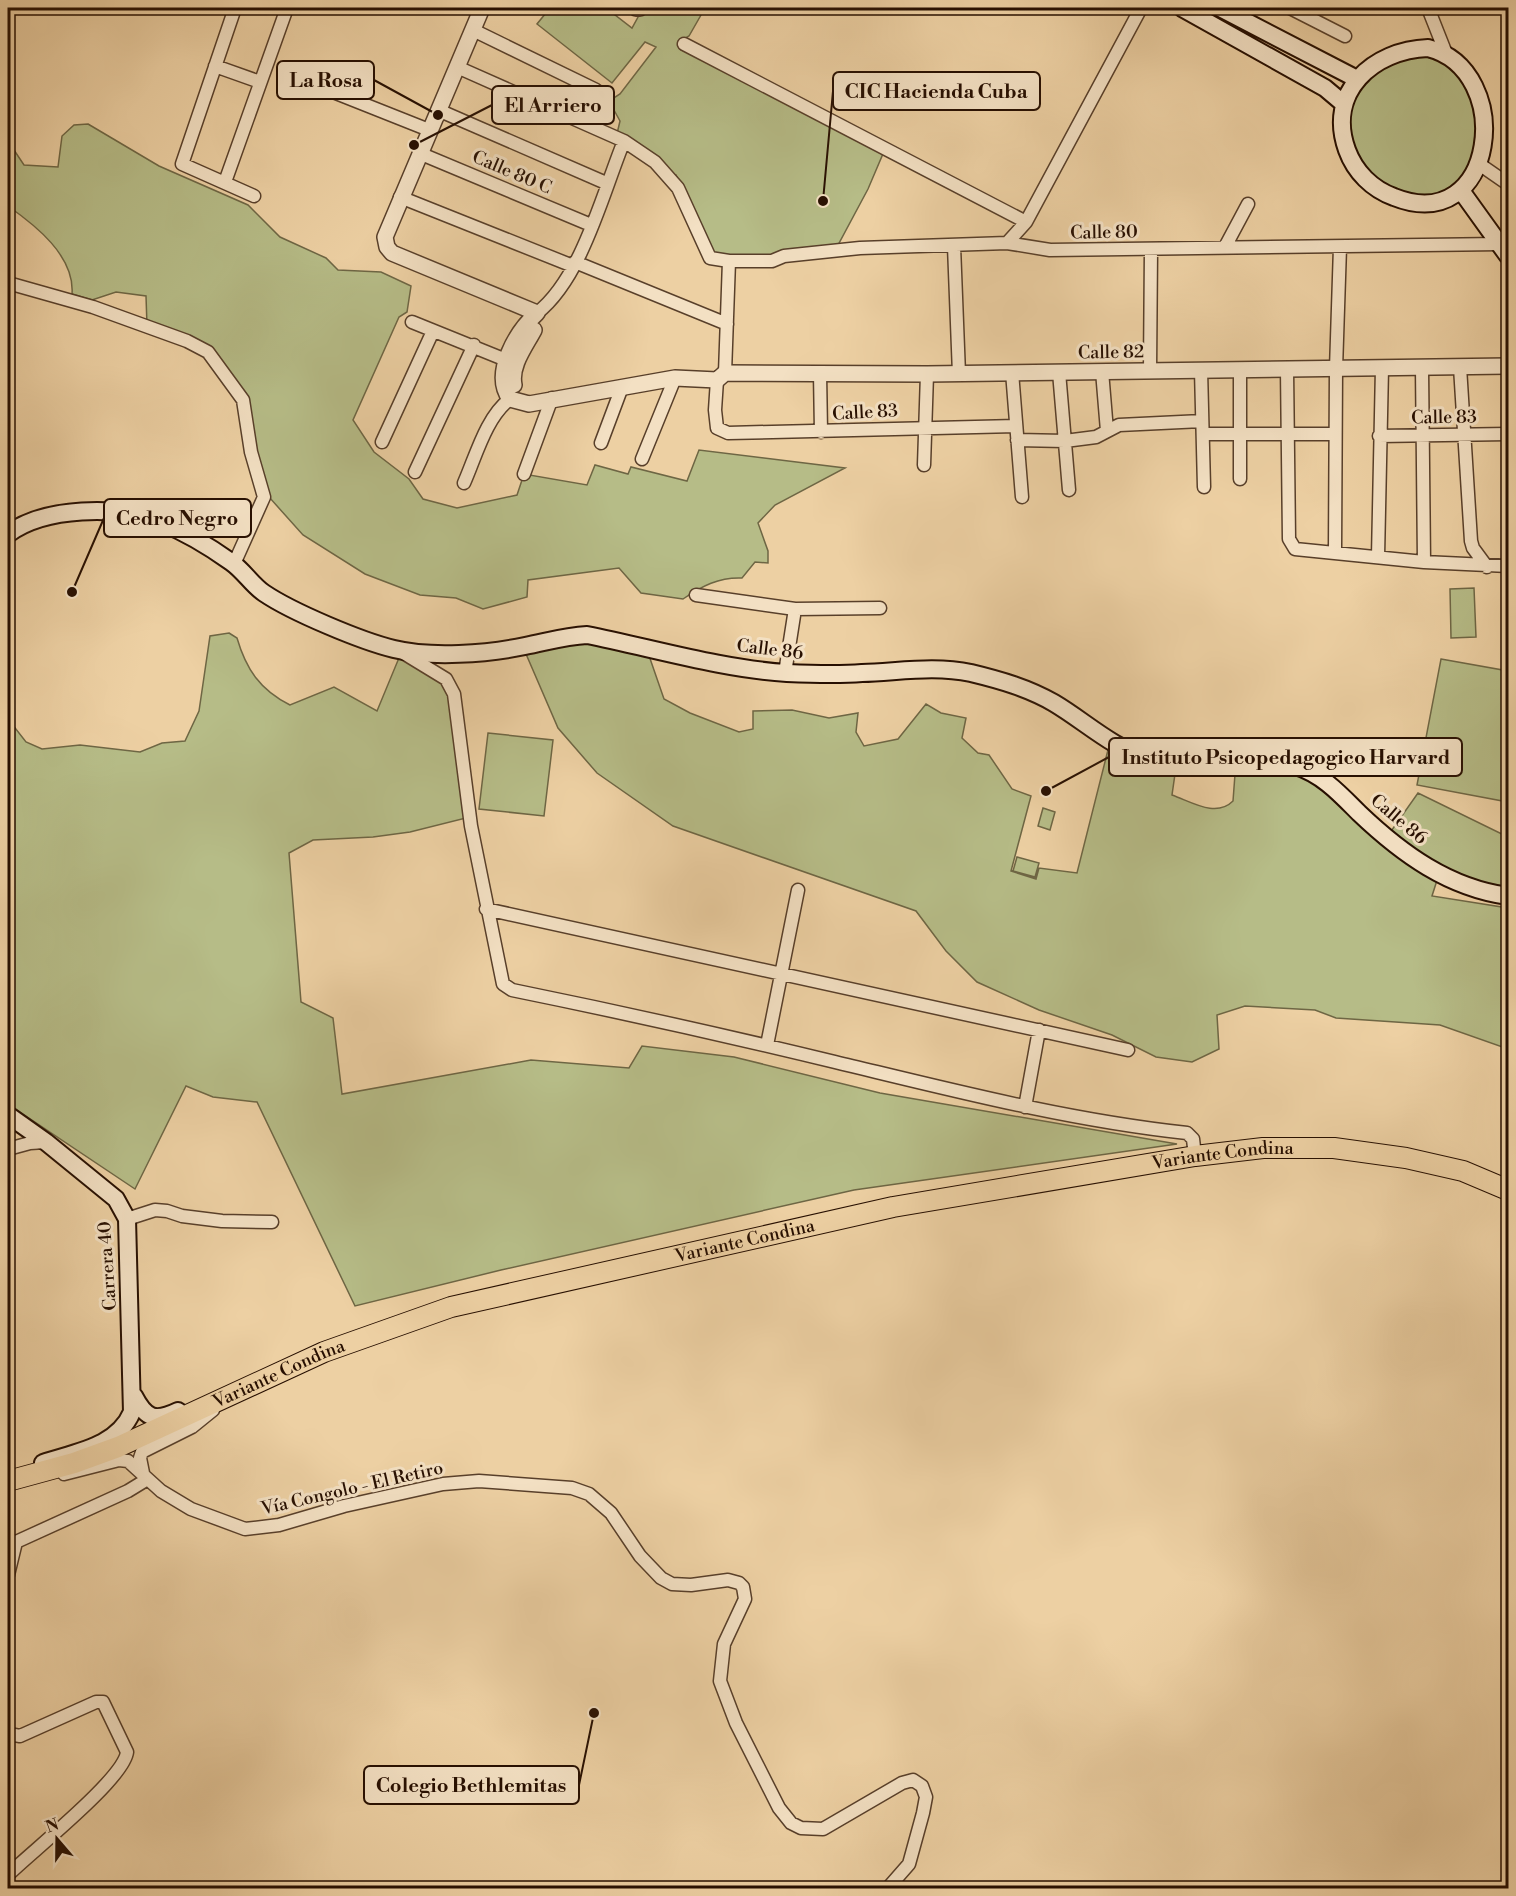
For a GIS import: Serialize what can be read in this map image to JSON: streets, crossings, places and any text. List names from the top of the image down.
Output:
{
  "streets": {
    "highway": ["Variante Condina"],
    "main road": ["Calle 86", "Carrera 40"],
    "street": [
      "Calle 80 C",
      "Calle 80",
      "Calle 82",
      "Calle 83",
      "Vía Congolo - El Retiro"
    ]
  },
  "crossings": [
    ["Calle 82", "Calle 83"],
    ["Variante Condina", "Vía Congolo - El Retiro"]
  ],
  "places": [
    "La Rosa",
    "El Arriero",
    "CIC Hacienda Cuba",
    "Cedro Negro",
    "Instituto Psicopedagogico Harvard",
    "Colegio Bethlemitas"
  ],
  "north": "top"
}
